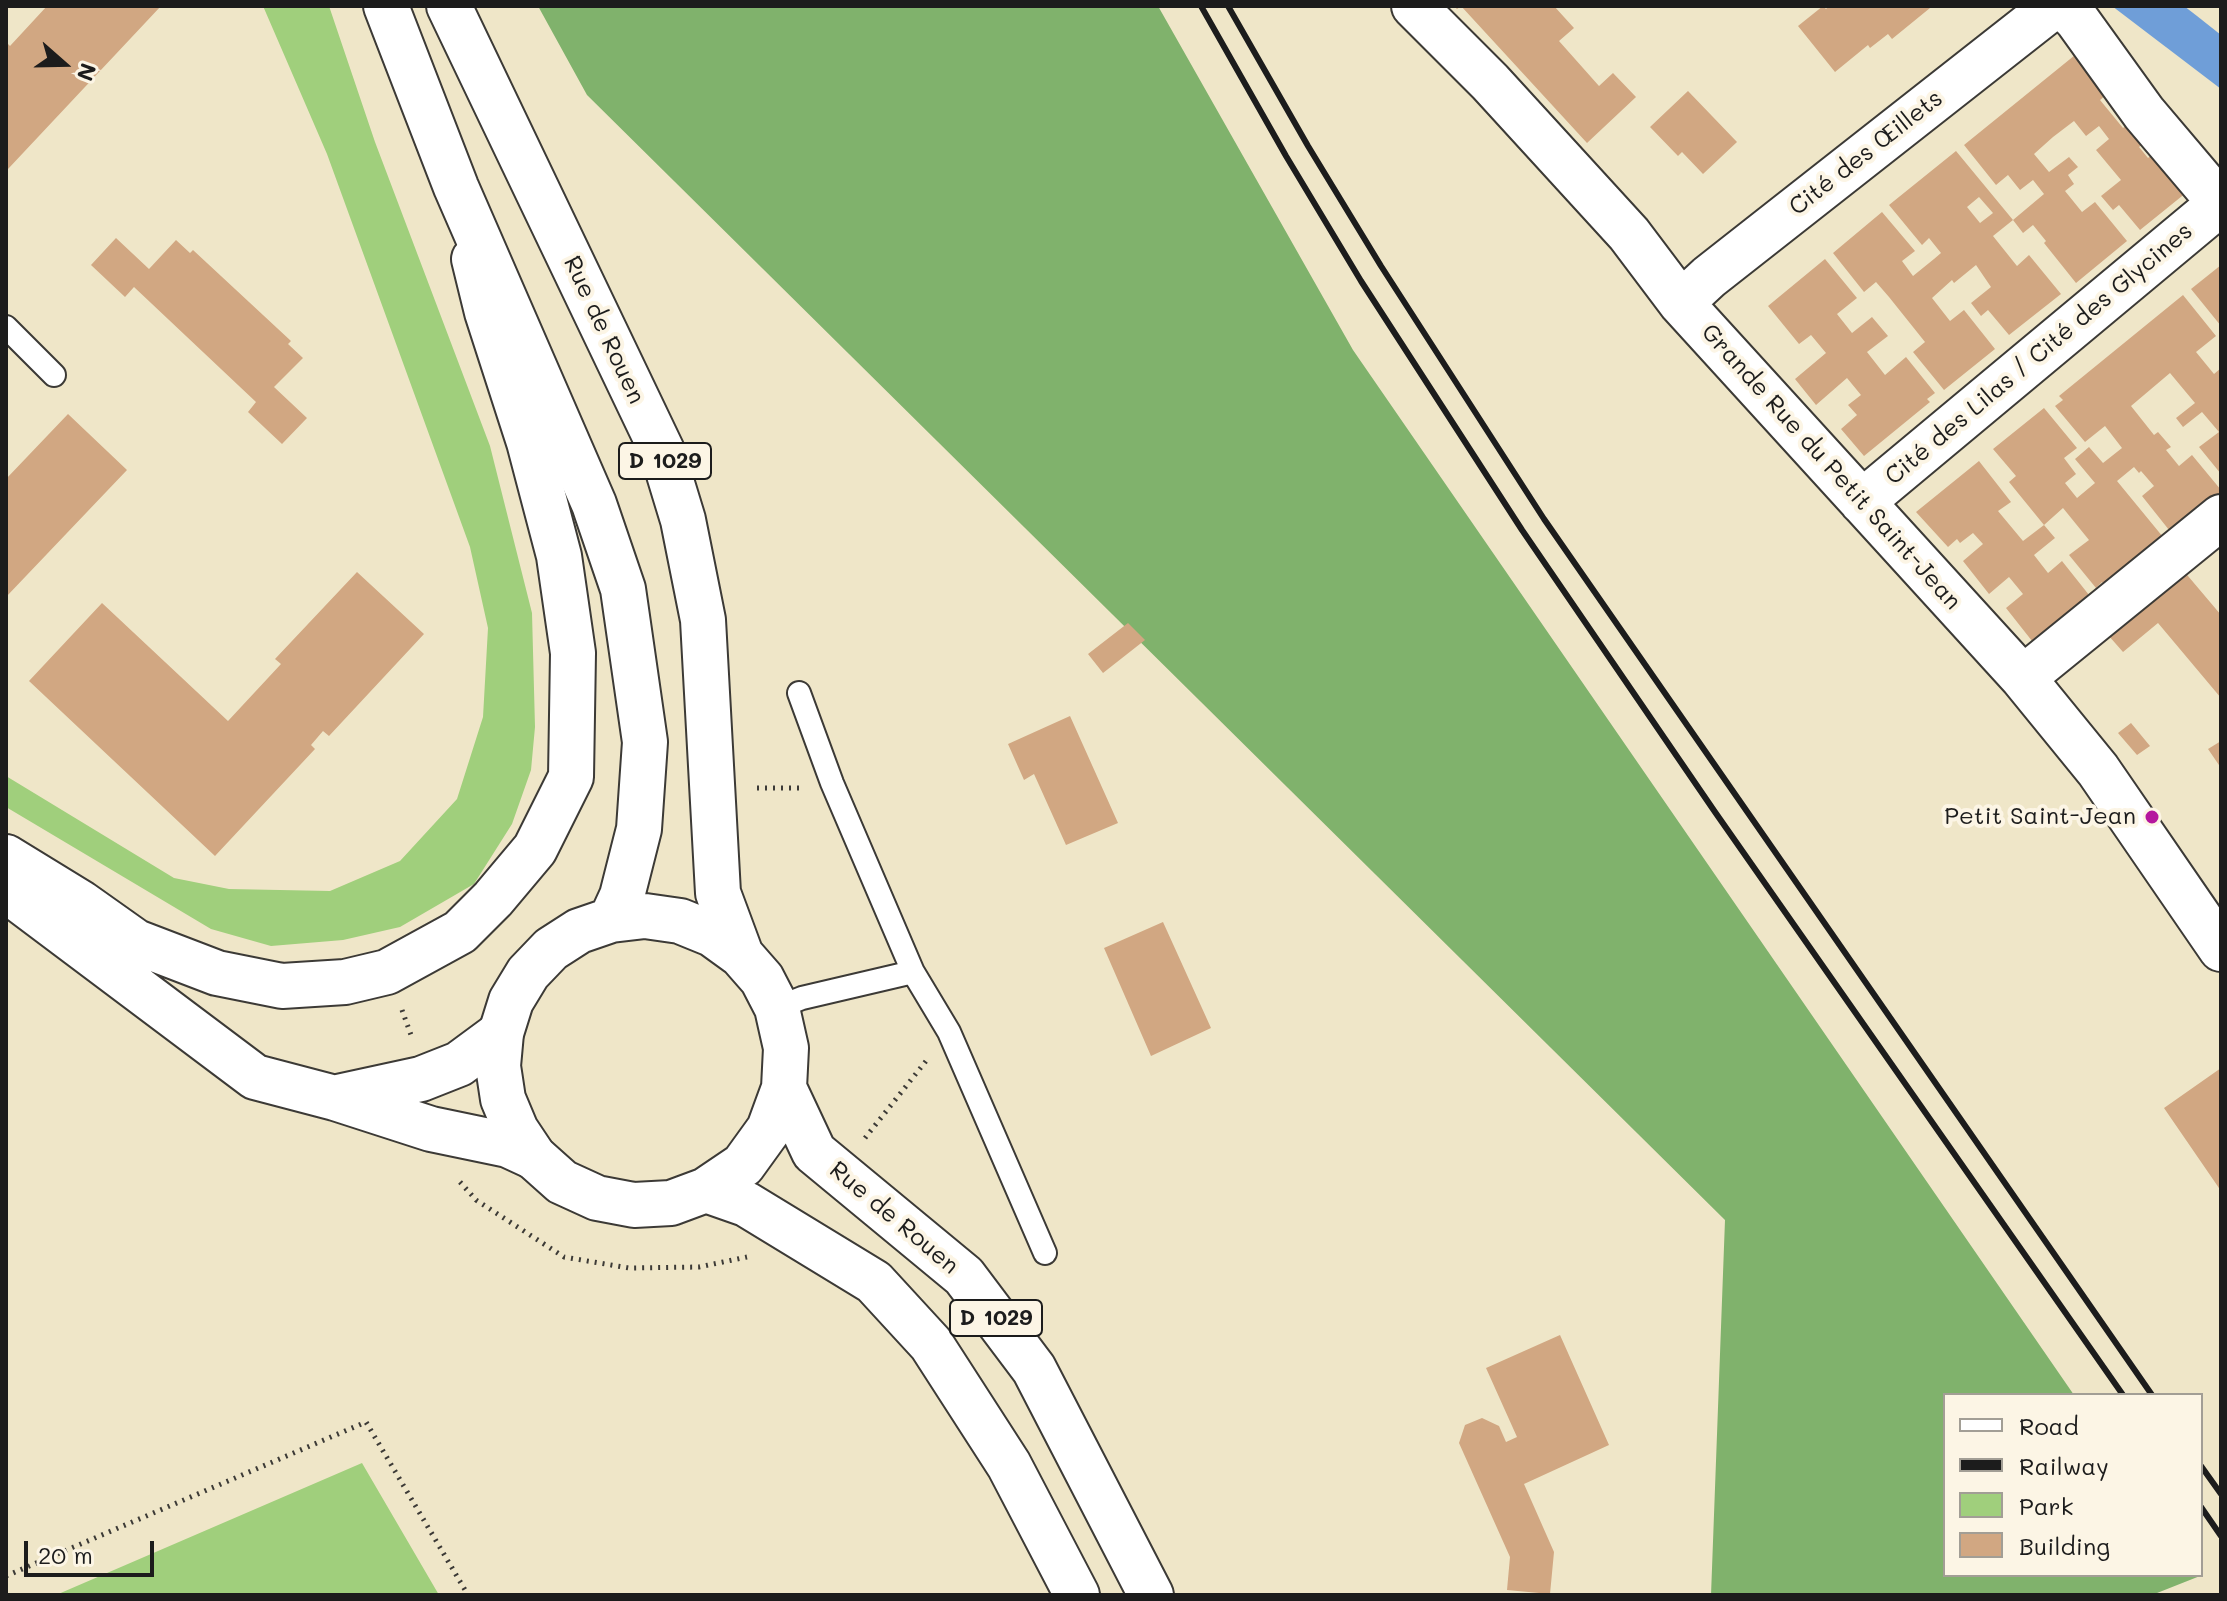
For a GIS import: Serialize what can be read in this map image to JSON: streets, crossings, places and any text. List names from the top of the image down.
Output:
{
  "streets": {
    "street": [
      "Cité des Œillets",
      "Rue de Rouen",
      "Cité des Lilas / Cité des Glycines",
      "D 1029",
      "Grande Rue du Petit Saint-Jean"
    ]
  },
  "crossings": [
    ["Cité des Œillets", "Grande Rue du Petit Saint-Jean"],
    ["Cité des Lilas / Cité des Glycines", "Grande Rue du Petit Saint-Jean"]
  ],
  "places": ["Petit Saint-Jean"],
  "legend": [
    "Road",
    "Railway",
    "Park",
    "Building"
  ],
  "scale_bar": "20 m",
  "north": "right"
}
